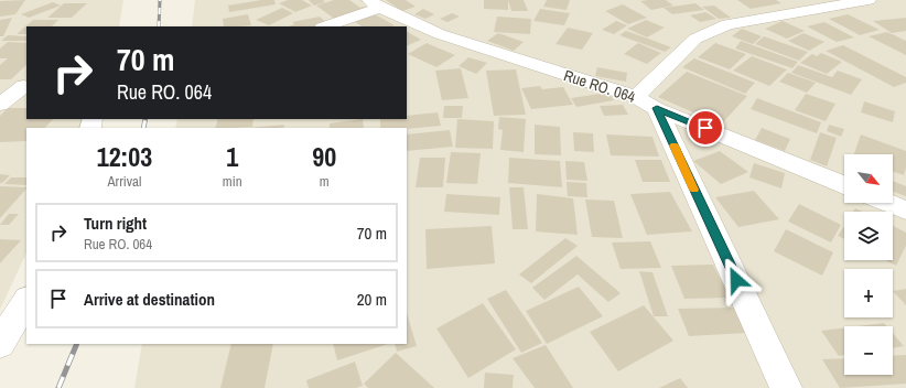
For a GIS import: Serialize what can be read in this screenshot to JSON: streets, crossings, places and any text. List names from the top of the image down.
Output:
{
  "streets": {
    "street": ["Rue RO. 064"]
  },
  "north": "bottom right",
  "page": {
    "turn": ["70 m", "Rue RO. 064"],
    "eta": [
      "12:03",
      "Arrival",
      "1",
      "min",
      "90",
      "m"
    ],
    "map_buttons": ["+", "−"],
    "list": [
      {
        "name": "Turn right",
        "note": "Rue RO. 064",
        "value": "70 m"
      },
      {
        "name": "Arrive at destination",
        "value": "20 m"
      }
    ]
  }
}
